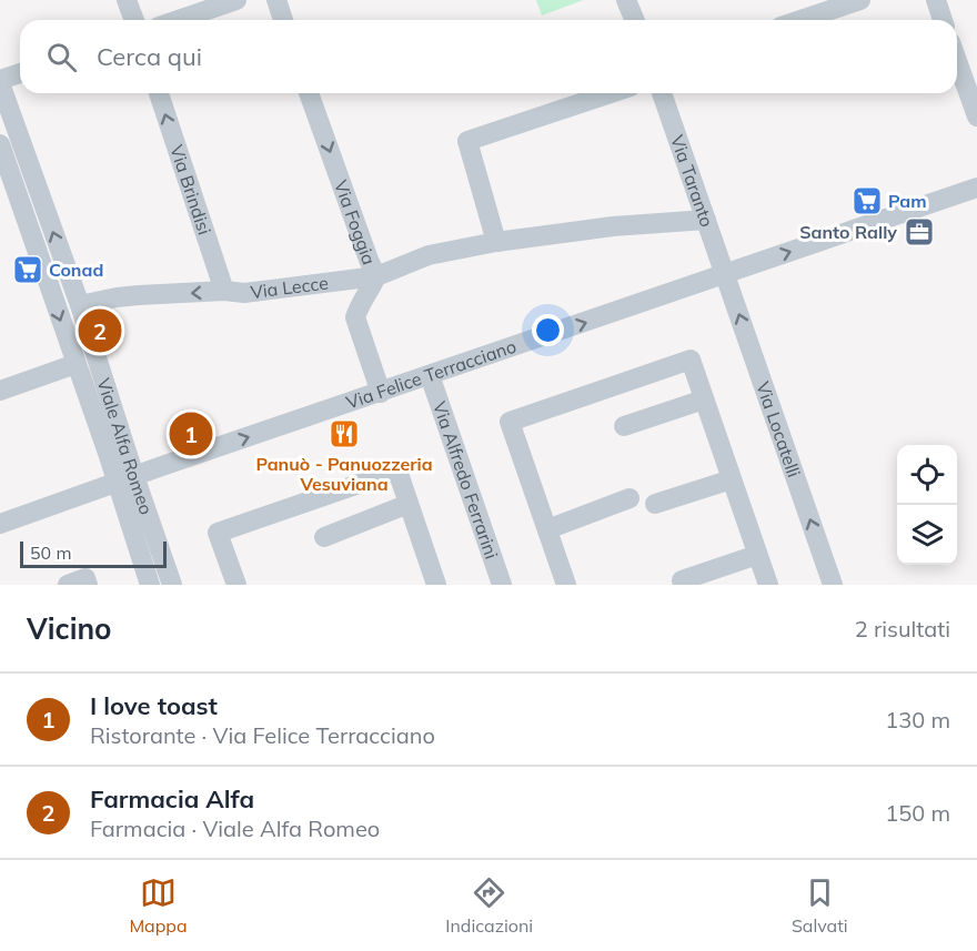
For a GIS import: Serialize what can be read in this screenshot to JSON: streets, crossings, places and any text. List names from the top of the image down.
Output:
{
  "streets": {
    "street": [
      "Via Taranto",
      "Via Brindisi",
      "Via Foggia",
      "Via Lecce",
      "Via Felice Terracciano",
      "Via Locatelli",
      "Viale Alfa Romeo",
      "Via Alfredo Ferrarini"
    ]
  },
  "crossings": [
    ["Via Taranto", "Via Lecce"],
    ["Via Taranto", "Via Felice Terracciano"],
    ["Via Taranto", "Via Locatelli"],
    ["Via Brindisi", "Via Lecce"],
    ["Via Foggia", "Via Lecce"],
    ["Via Foggia", "Via Felice Terracciano"],
    ["Via Lecce", "Viale Alfa Romeo"],
    ["Via Felice Terracciano", "Via Locatelli"],
    ["Via Felice Terracciano", "Viale Alfa Romeo"],
    ["Via Felice Terracciano", "Via Alfredo Ferrarini"]
  ],
  "one_way": ["Via Brindisi", "Via Foggia", "Via Felice Terracciano"],
  "places": {
    "supermarket": ["Pam", "Conad"],
    "office": ["Santo Rally"],
    "restaurant": ["Panuò - Panuozzeria Vesuviana"]
  },
  "scale_bar": "50 m",
  "page": {
    "search": "Cerca qui",
    "pins": ["2", "1"],
    "scale": "50 m",
    "heading": ["Vicino", "2 risultati"],
    "list": [
      {
        "mark": "1",
        "name": "I love toast",
        "note": "Ristorante · Via Felice Terracciano",
        "value": "130 m"
      },
      {
        "mark": "2",
        "name": "Farmacia Alfa",
        "note": "Farmacia · Viale Alfa Romeo",
        "value": "150 m"
      }
    ],
    "nav": ["Mappa", "Indicazioni", "Salvati"]
  }
}
